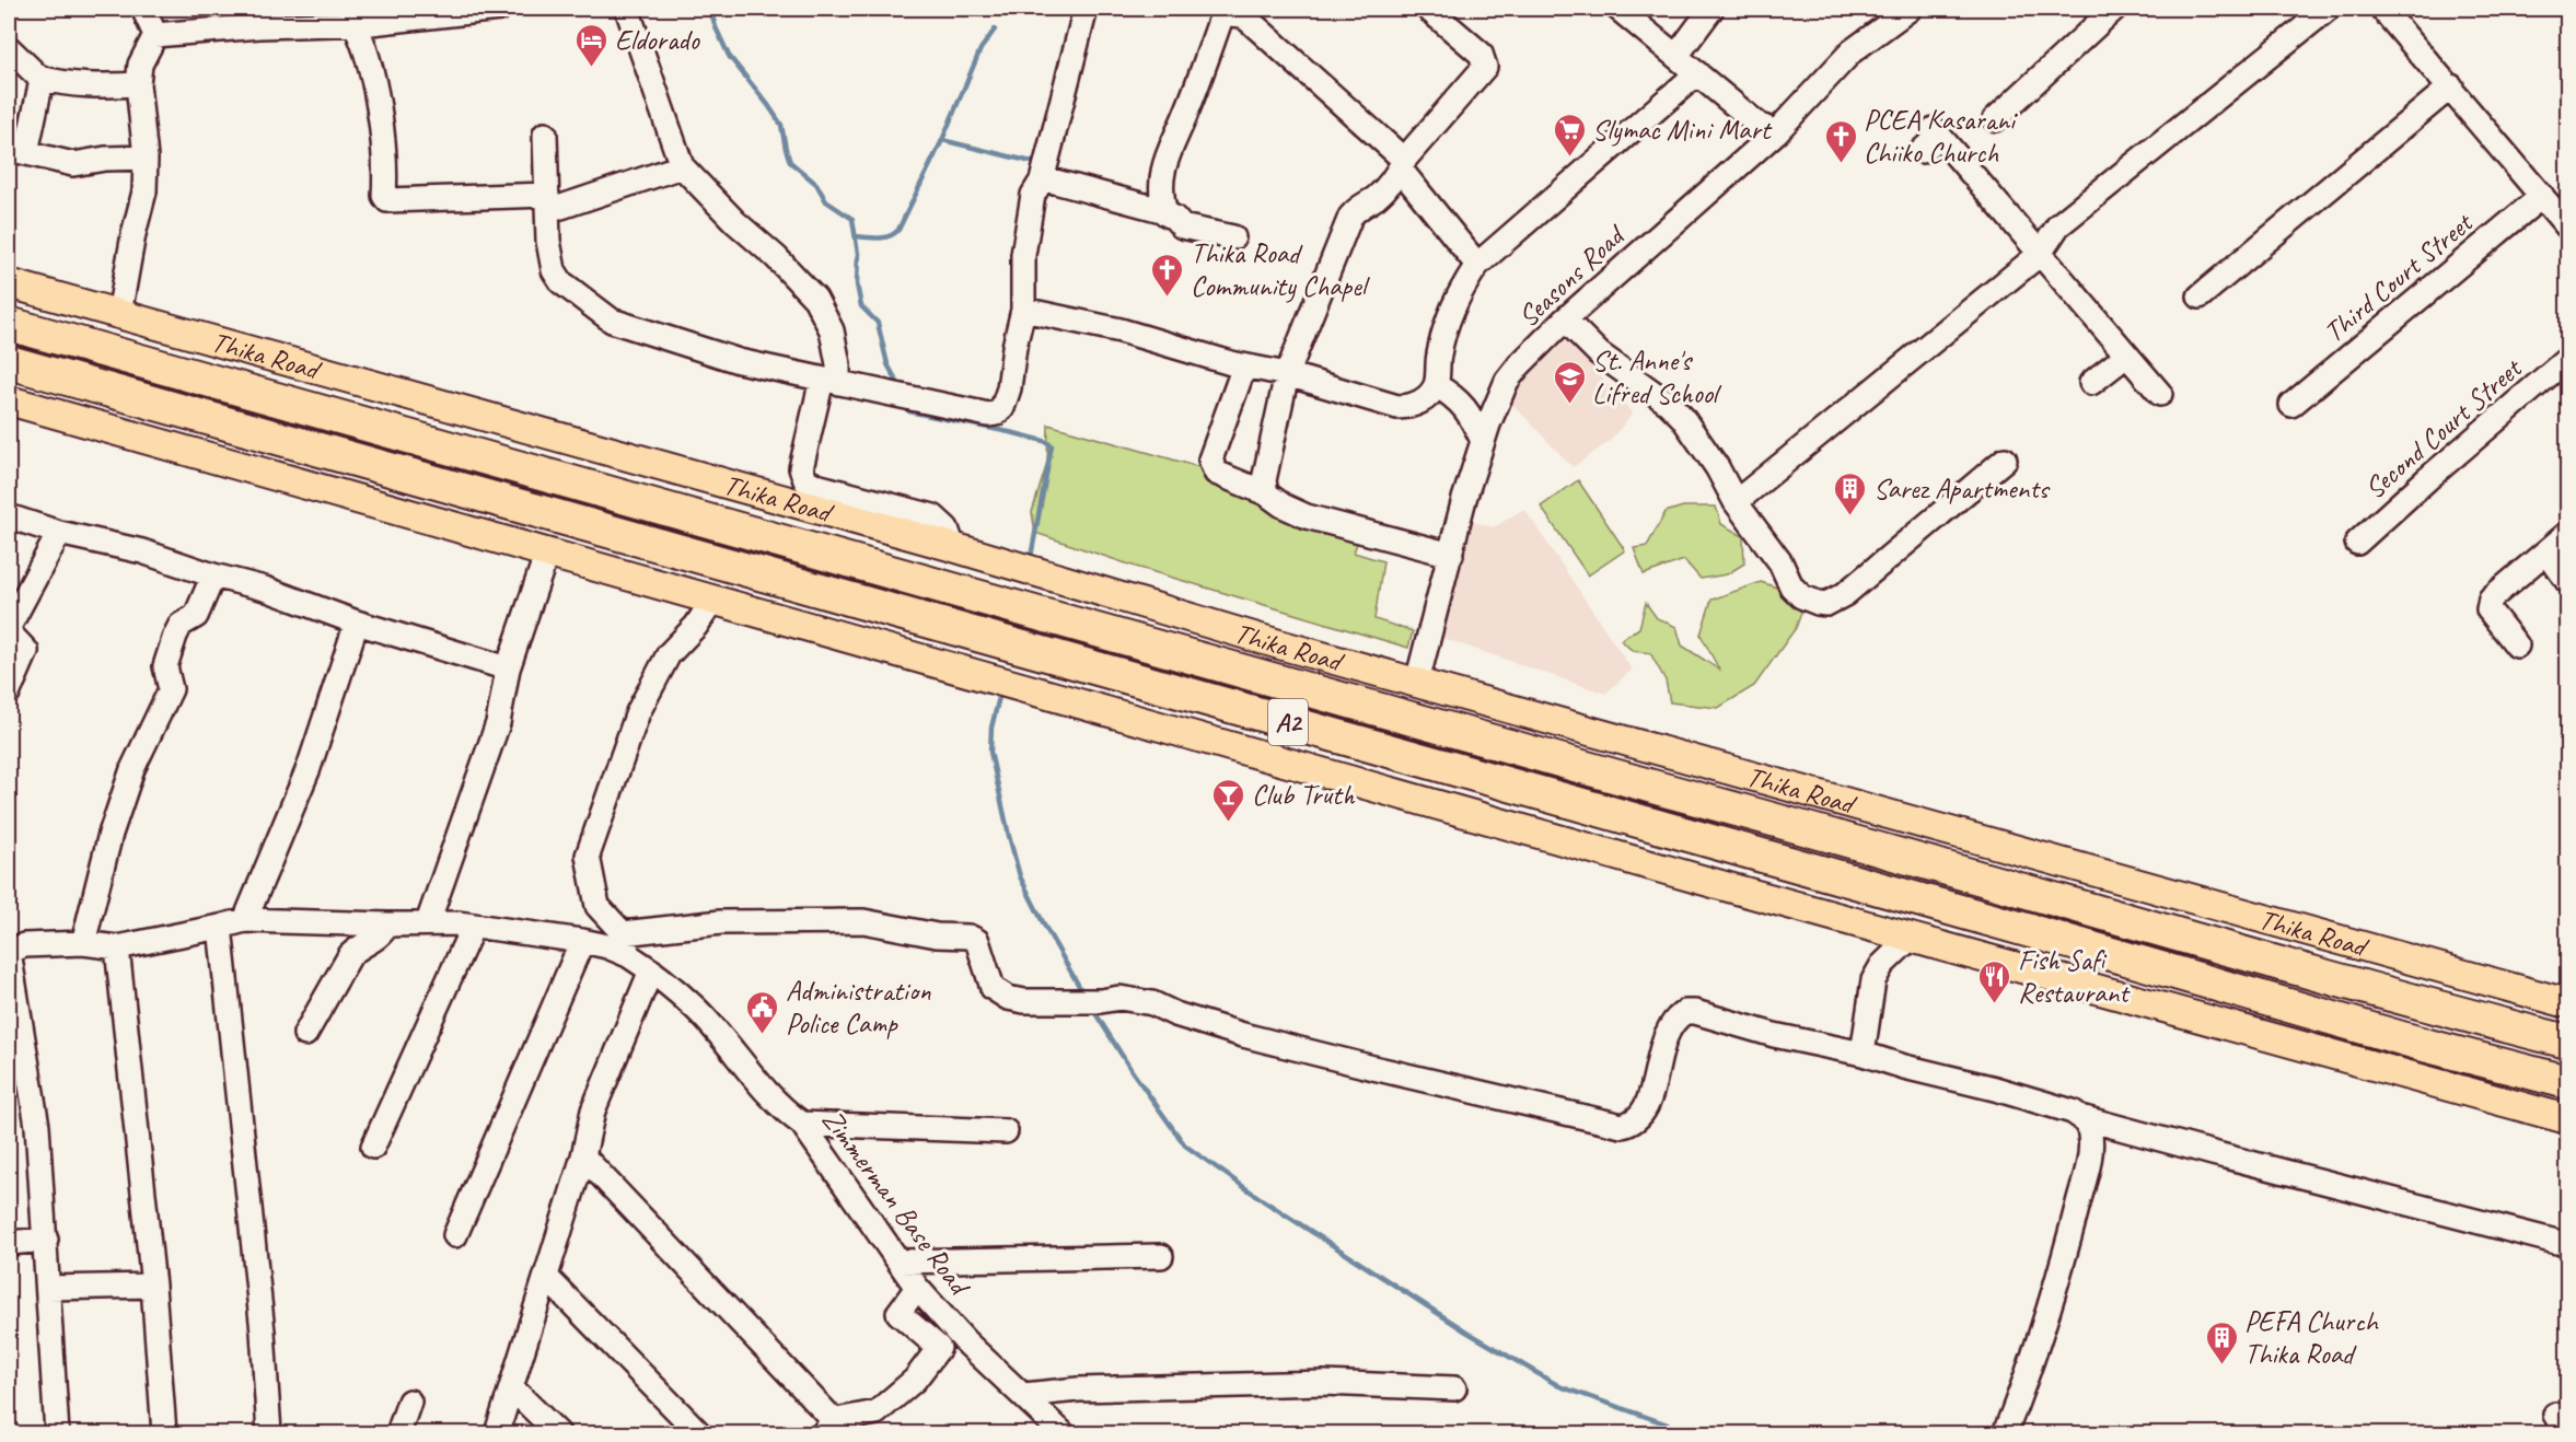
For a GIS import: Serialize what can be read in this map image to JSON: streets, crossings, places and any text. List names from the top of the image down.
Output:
{
  "streets": {
    "highway": ["Thika Road", "A2"],
    "street": [
      "Seasons Road",
      "Third Court Street",
      "Second Court Street",
      "Zimmerman Base Road"
    ]
  },
  "crossings": [
    ["Seasons Road", "Thika Road"]
  ],
  "places": {
    "hotel": ["Eldorado"],
    "supermarket": ["Slymac Mini Mart"],
    "church": ["PCEA Kasarani Chiiko Church", "Thika Road Community Chapel"],
    "school or university": ["St. Anne's Lifred School"],
    "building": ["Sarez Apartments", "PEFA Church Thika Road"],
    "bar": ["Club Truth"],
    "restaurant": ["Fish Safi Restaurant"],
    "public building": ["Administration Police Camp"]
  }
}
